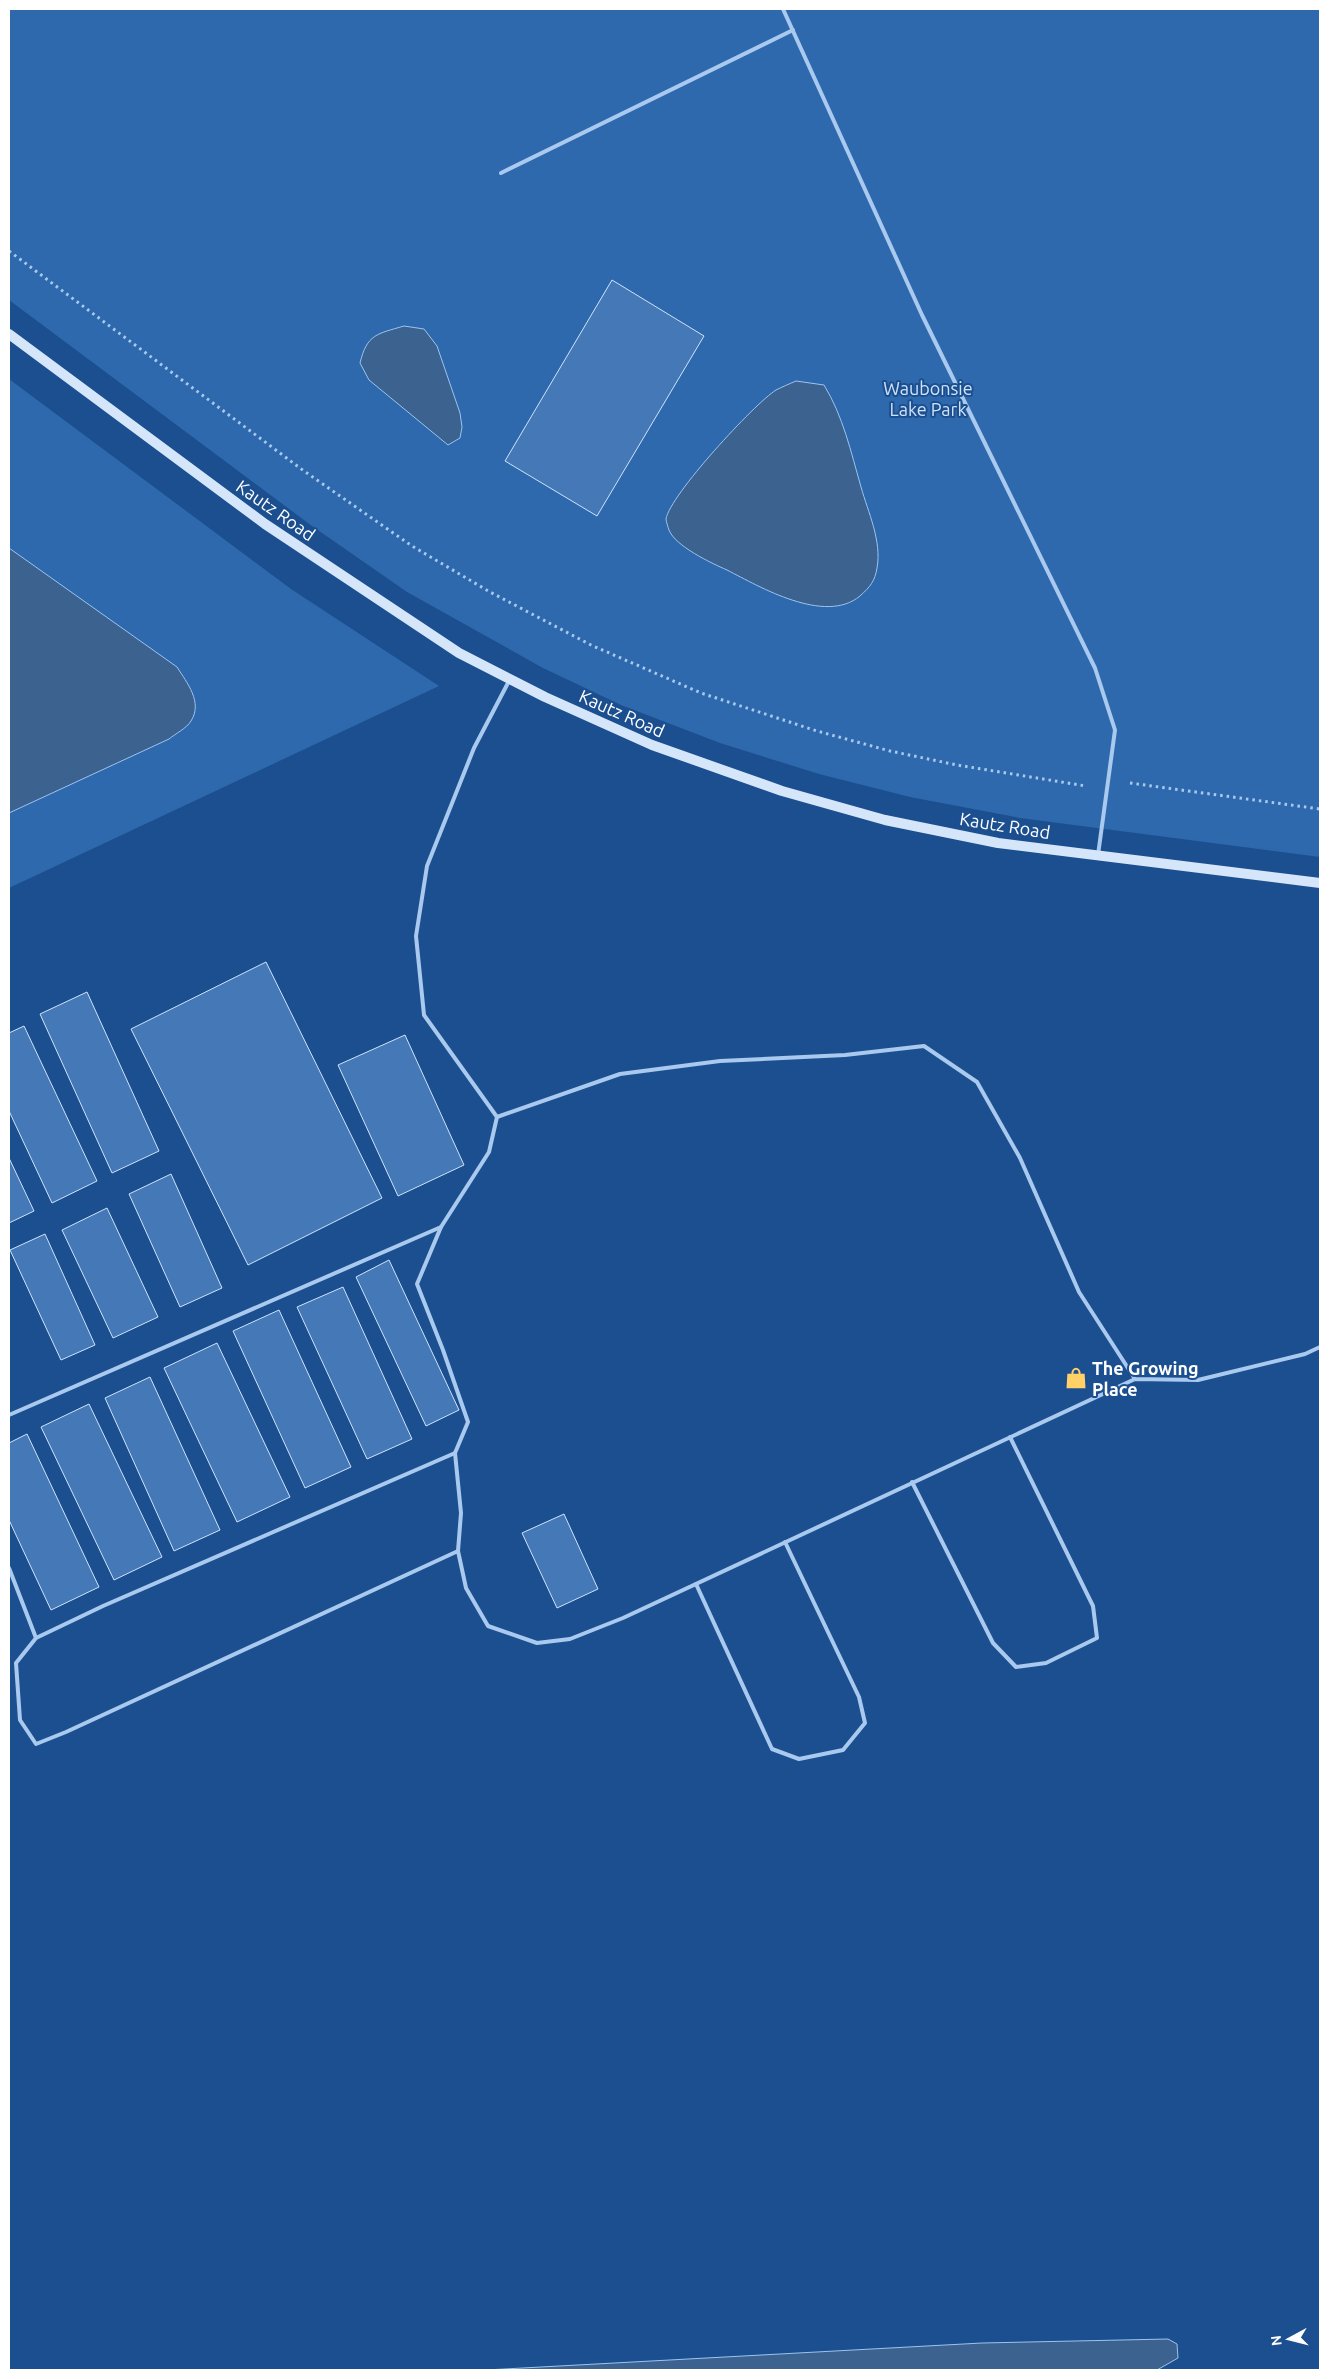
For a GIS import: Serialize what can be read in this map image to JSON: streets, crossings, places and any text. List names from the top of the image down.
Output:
{
  "streets": {
    "street": ["Kautz Road"]
  },
  "parks": ["Waubonsie Lake Park"],
  "places": {
    "shop": ["The Growing Place"]
  },
  "north": "left"
}
